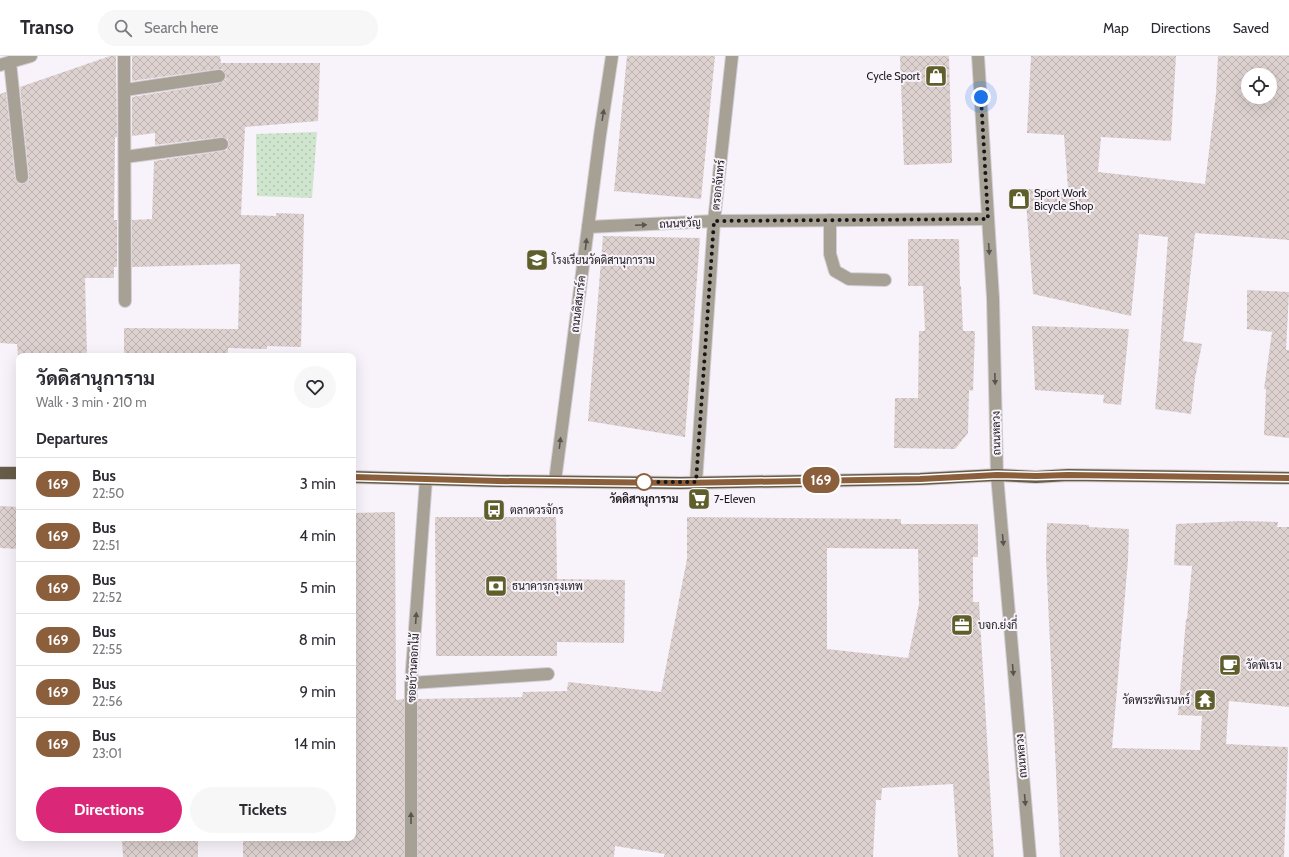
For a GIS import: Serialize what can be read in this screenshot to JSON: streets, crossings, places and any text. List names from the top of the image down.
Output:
{
  "streets": {
    "street": [
      "ตรอกจันทร์",
      "ถนนขวัญ",
      "ถนนดิสมาร์ค",
      "ถนนหลวง",
      "ซอยบ้านดอกไม้"
    ]
  },
  "crossings": [
    ["ตรอกจันทร์", "ถนนขวัญ"],
    ["ถนนขวัญ", "ถนนดิสมาร์ค"],
    ["ถนนขวัญ", "ถนนหลวง"]
  ],
  "one_way": ["ถนนดิสมาร์ค", "ถนนหลวง", "ซอยบ้านดอกไม้"],
  "places": {
    "shop": ["Cycle Sport", "Sport Work Bicycle Shop"],
    "school or university": ["โรงเรียนวัดดิสานุการาม"],
    "other": ["วัดดิสานุการาม"],
    "supermarket": ["7-Eleven"],
    "bus stop": ["ตลาดวรจักร"],
    "bank": ["ธนาคารกรุงเทพ"],
    "office": ["บจก.ย่งกี่"],
    "cafe": ["วัดพิเรน"],
    "temple": ["วัดพระพิเรนทร์"]
  },
  "lines": ["bus line 169"],
  "page": {
    "header": "Transo",
    "search": "Search here",
    "nav": ["Map", "Directions", "Saved"],
    "on_map": "169",
    "heading": [
      ["วัดดิสานุการาม", "Walk · 3 min · 210 m"],
      "Departures"
    ],
    "list": [
      {
        "mark": "169",
        "name": "Bus",
        "note": "22:50",
        "value": "3 min"
      },
      {
        "mark": "169",
        "name": "Bus",
        "note": "22:51",
        "value": "4 min"
      },
      {
        "mark": "169",
        "name": "Bus",
        "note": "22:52",
        "value": "5 min"
      },
      {
        "mark": "169",
        "name": "Bus",
        "note": "22:55",
        "value": "8 min"
      },
      {
        "mark": "169",
        "name": "Bus",
        "note": "22:56",
        "value": "9 min"
      },
      {
        "mark": "169",
        "name": "Bus",
        "note": "23:01",
        "value": "14 min"
      }
    ],
    "buttons": ["Directions", "Tickets"]
  }
}
